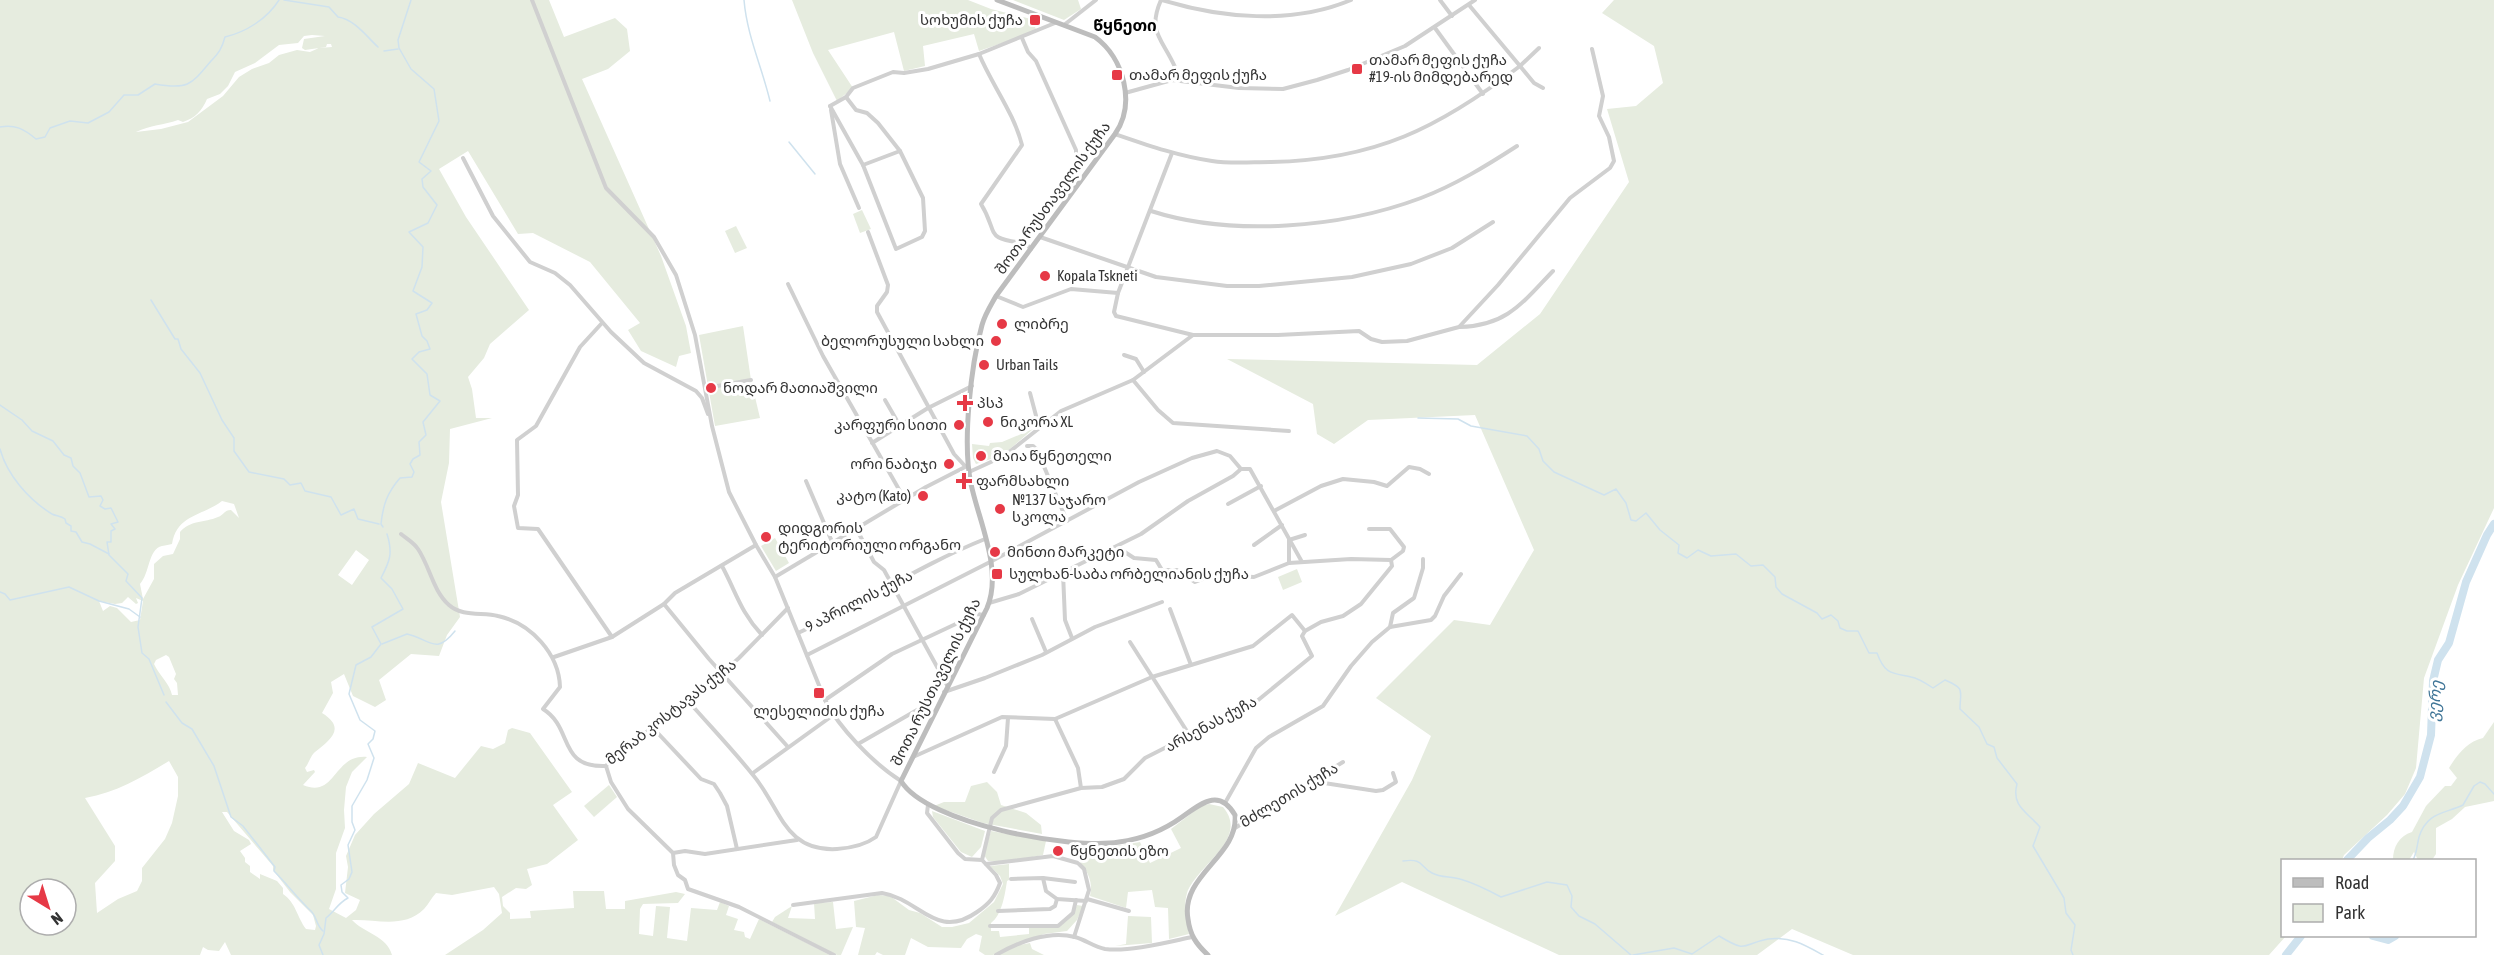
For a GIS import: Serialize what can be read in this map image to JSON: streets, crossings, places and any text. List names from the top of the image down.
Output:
{
  "streets": {
    "main road": ["შოთა რუსთაველის ქუჩა"],
    "street": [
      "9 აპრილის ქუჩა",
      "მერაბ კოსტავას ქუჩა",
      "არსენას ქუჩა",
      "მძლეთის ქუჩა"
    ]
  },
  "crossings": [
    ["შოთა რუსთაველის ქუჩა", "9 აპრილის ქუჩა"],
    ["შოთა რუსთაველის ქუჩა", "არსენას ქუჩა"]
  ],
  "districts": ["წყნეთი"],
  "water": ["ვერე"],
  "places": {
    "transit": [
      "სოხუმის ქუჩა",
      "თამარ მეფის ქუჩა #19-ის მიმდებარედ",
      "თამარ მეფის ქუჩა",
      "სულხან-საბა ორბელიანის ქუჩა",
      "ლესელიძის ქუჩა"
    ],
    "other": [
      "Kopala Tskneti",
      "ლიბრე",
      "ბელორუსული სახლი",
      "Urban Tails",
      "ნოდარ მათიაშვილი",
      "ნიკორა XL",
      "კარფური სითი",
      "მაია წყნეთელი",
      "ორი ნაბიჯი",
      "კატო (Kato)",
      "№137 საჯარო სკოლა",
      "დიდგორის ტერიტორიული ორგანო",
      "მინთი მარკეტი",
      "წყნეთის ეზო"
    ],
    "health": ["პსპ", "ფარმსახლი"]
  },
  "legend": ["Road", "Park"],
  "north": "bottom right"
}
